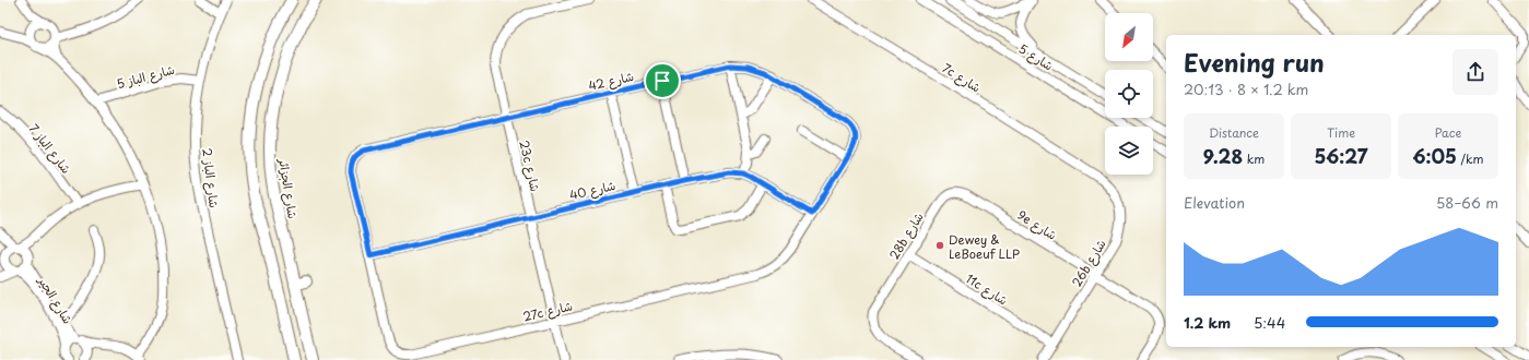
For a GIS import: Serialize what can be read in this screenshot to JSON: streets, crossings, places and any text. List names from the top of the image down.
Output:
{
  "streets": {
    "main road": ["شارع الجزائر"],
    "street": [
      "شارع 5",
      "شارع الباز 5",
      "7c شارع",
      "شارع 42",
      "شارع الباز 7",
      "23c شارع",
      "شارع الباز 2",
      "شارع 40",
      "9e شارع",
      "28b شارع",
      "26b شارع",
      "11c شارع",
      "شارع الجير",
      "27c شارع"
    ]
  },
  "crossings": [
    ["شارع الباز 5", "شارع الباز 2"],
    ["7c شارع", "26b شارع"],
    ["شارع 42", "23c شارع"],
    ["شارع 42", "27c شارع"],
    ["23c شارع", "شارع 40"],
    ["23c شارع", "27c شارع"],
    ["شارع 40", "27c شارع"],
    ["9e شارع", "28b شارع"],
    ["9e شارع", "26b شارع"],
    ["28b شارع", "11c شارع"],
    ["26b شارع", "11c شارع"]
  ],
  "places": ["Dewey & LeBoeuf LLP"],
  "north": "bottom left",
  "page": {
    "heading": ["Evening run", "20:13 · 8 × 1.2 km"],
    "stats": [
      ["Distance", "9.28 km"],
      ["Time", "56:27"],
      ["Pace", "6:05 /km"]
    ],
    "chart": ["Elevation", "58–66 m"],
    "list": [
      {
        "name": "1.2 km",
        "note": "5:44"
      }
    ]
  }
}
